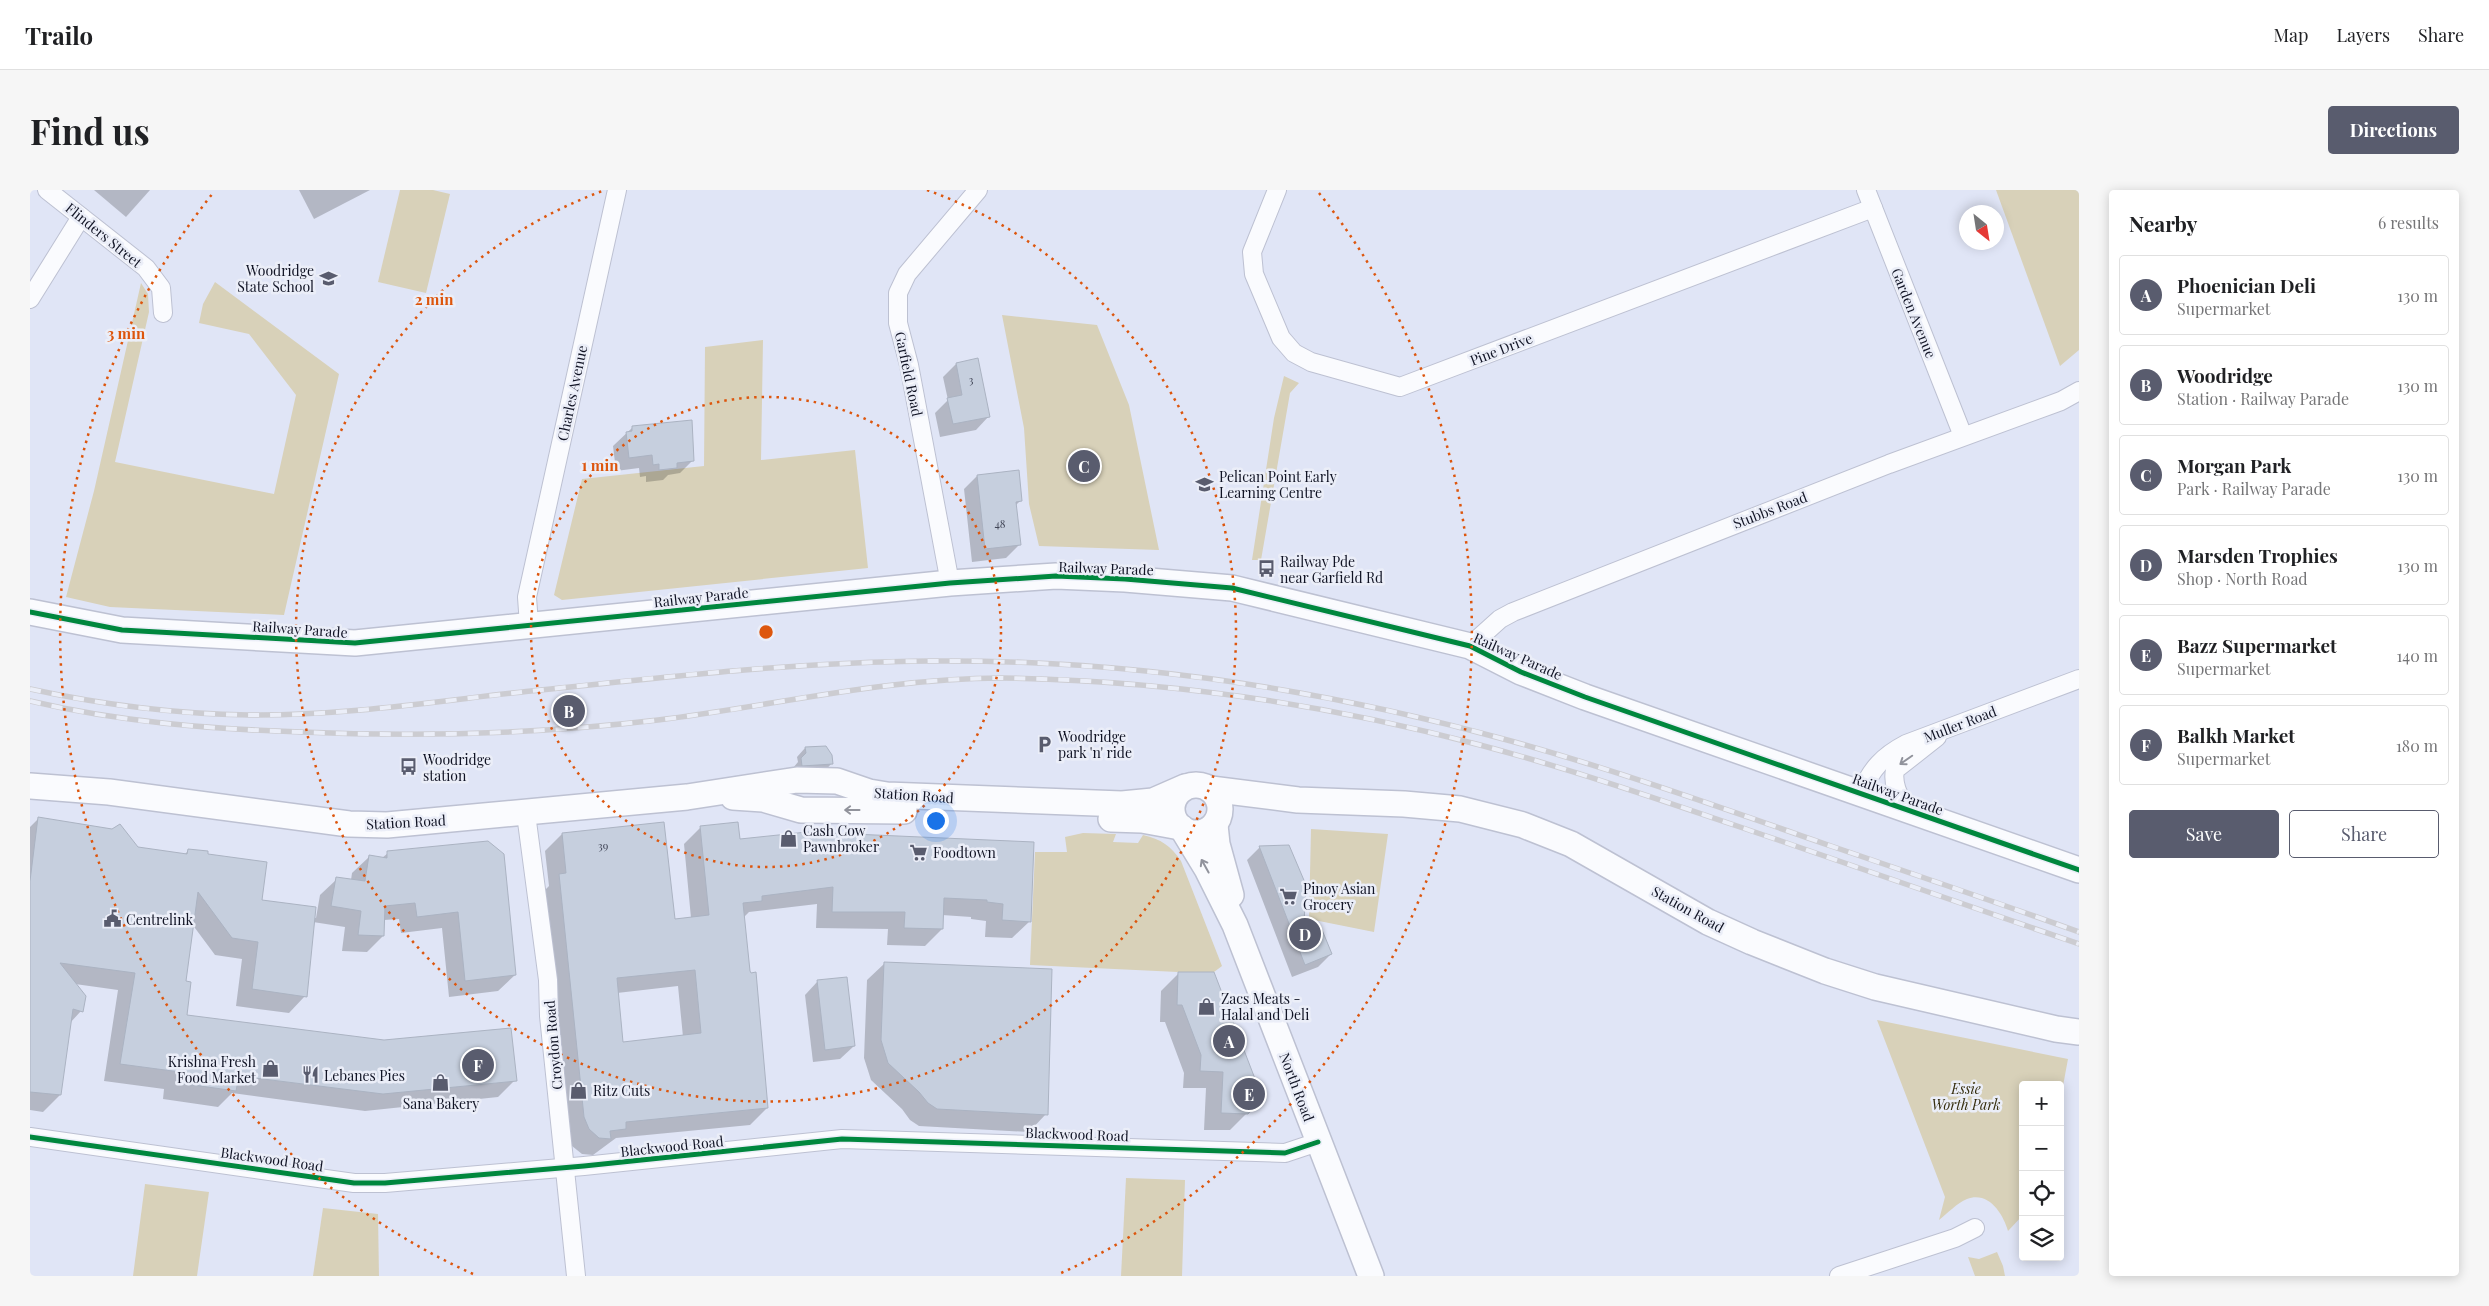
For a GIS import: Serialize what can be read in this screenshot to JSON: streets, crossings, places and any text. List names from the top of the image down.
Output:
{
  "streets": {
    "street": [
      "Flinders Street",
      "Garden Avenue",
      "Pine Drive",
      "Garfield Road",
      "Charles Avenue",
      "Stubbs Road",
      "Railway Parade",
      "Muller Road",
      "Station Road",
      "Croydon Road",
      "North Road",
      "Blackwood Road"
    ]
  },
  "crossings": [
    ["Garden Avenue", "Pine Drive"],
    ["Garden Avenue", "Stubbs Road"],
    ["Garfield Road", "Railway Parade"],
    ["Charles Avenue", "Railway Parade"],
    ["Stubbs Road", "Railway Parade"],
    ["Railway Parade", "Muller Road"],
    ["Station Road", "Croydon Road"],
    ["Station Road", "North Road"],
    ["Croydon Road", "Blackwood Road"],
    ["North Road", "Blackwood Road"]
  ],
  "parks": ["Essie Worth Park"],
  "places": {
    "school or university": ["Woodridge State School", "Pelican Point Early Learning Centre"],
    "bus stop": ["Railway Pde near Garfield Rd", "Woodridge station"],
    "parking": ["Woodridge park 'n' ride"],
    "shop": [
      "Cash Cow Pawnbroker",
      "Zacs Meats - Halal and Deli",
      "Krishna Fresh Food Market",
      "Sana Bakery",
      "Ritz Cuts"
    ],
    "supermarket": ["Foodtown", "Pinoy Asian Grocery"],
    "public building": ["Centrelink"],
    "restaurant": ["Lebanes Pies"]
  },
  "house_numbers": ["3", "48", "39"],
  "north": "bottom right",
  "page": {
    "header": "Trailo",
    "nav": ["Map", "Layers", "Share"],
    "buttons": [
      "Directions",
      ["Save", "Share"]
    ],
    "title": "Find us",
    "heading": ["Nearby", "6 results"],
    "list": [
      {
        "mark": "A",
        "name": "Phoenician Deli",
        "note": "Supermarket",
        "value": "130 m"
      },
      {
        "mark": "B",
        "name": "Woodridge",
        "note": "Station · Railway Parade",
        "value": "130 m"
      },
      {
        "mark": "C",
        "name": "Morgan Park",
        "note": "Park · Railway Parade",
        "value": "130 m"
      },
      {
        "mark": "D",
        "name": "Marsden Trophies",
        "note": "Shop · North Road",
        "value": "130 m"
      },
      {
        "mark": "E",
        "name": "Bazz Supermarket",
        "note": "Supermarket",
        "value": "140 m"
      },
      {
        "mark": "F",
        "name": "Balkh Market",
        "note": "Supermarket",
        "value": "180 m"
      }
    ],
    "pins": [
      "C",
      "B",
      "D",
      "A",
      "F",
      "E"
    ],
    "map_buttons": ["+", "−"]
  },
  "rings": ["2 min", "3 min", "1 min"]
}
